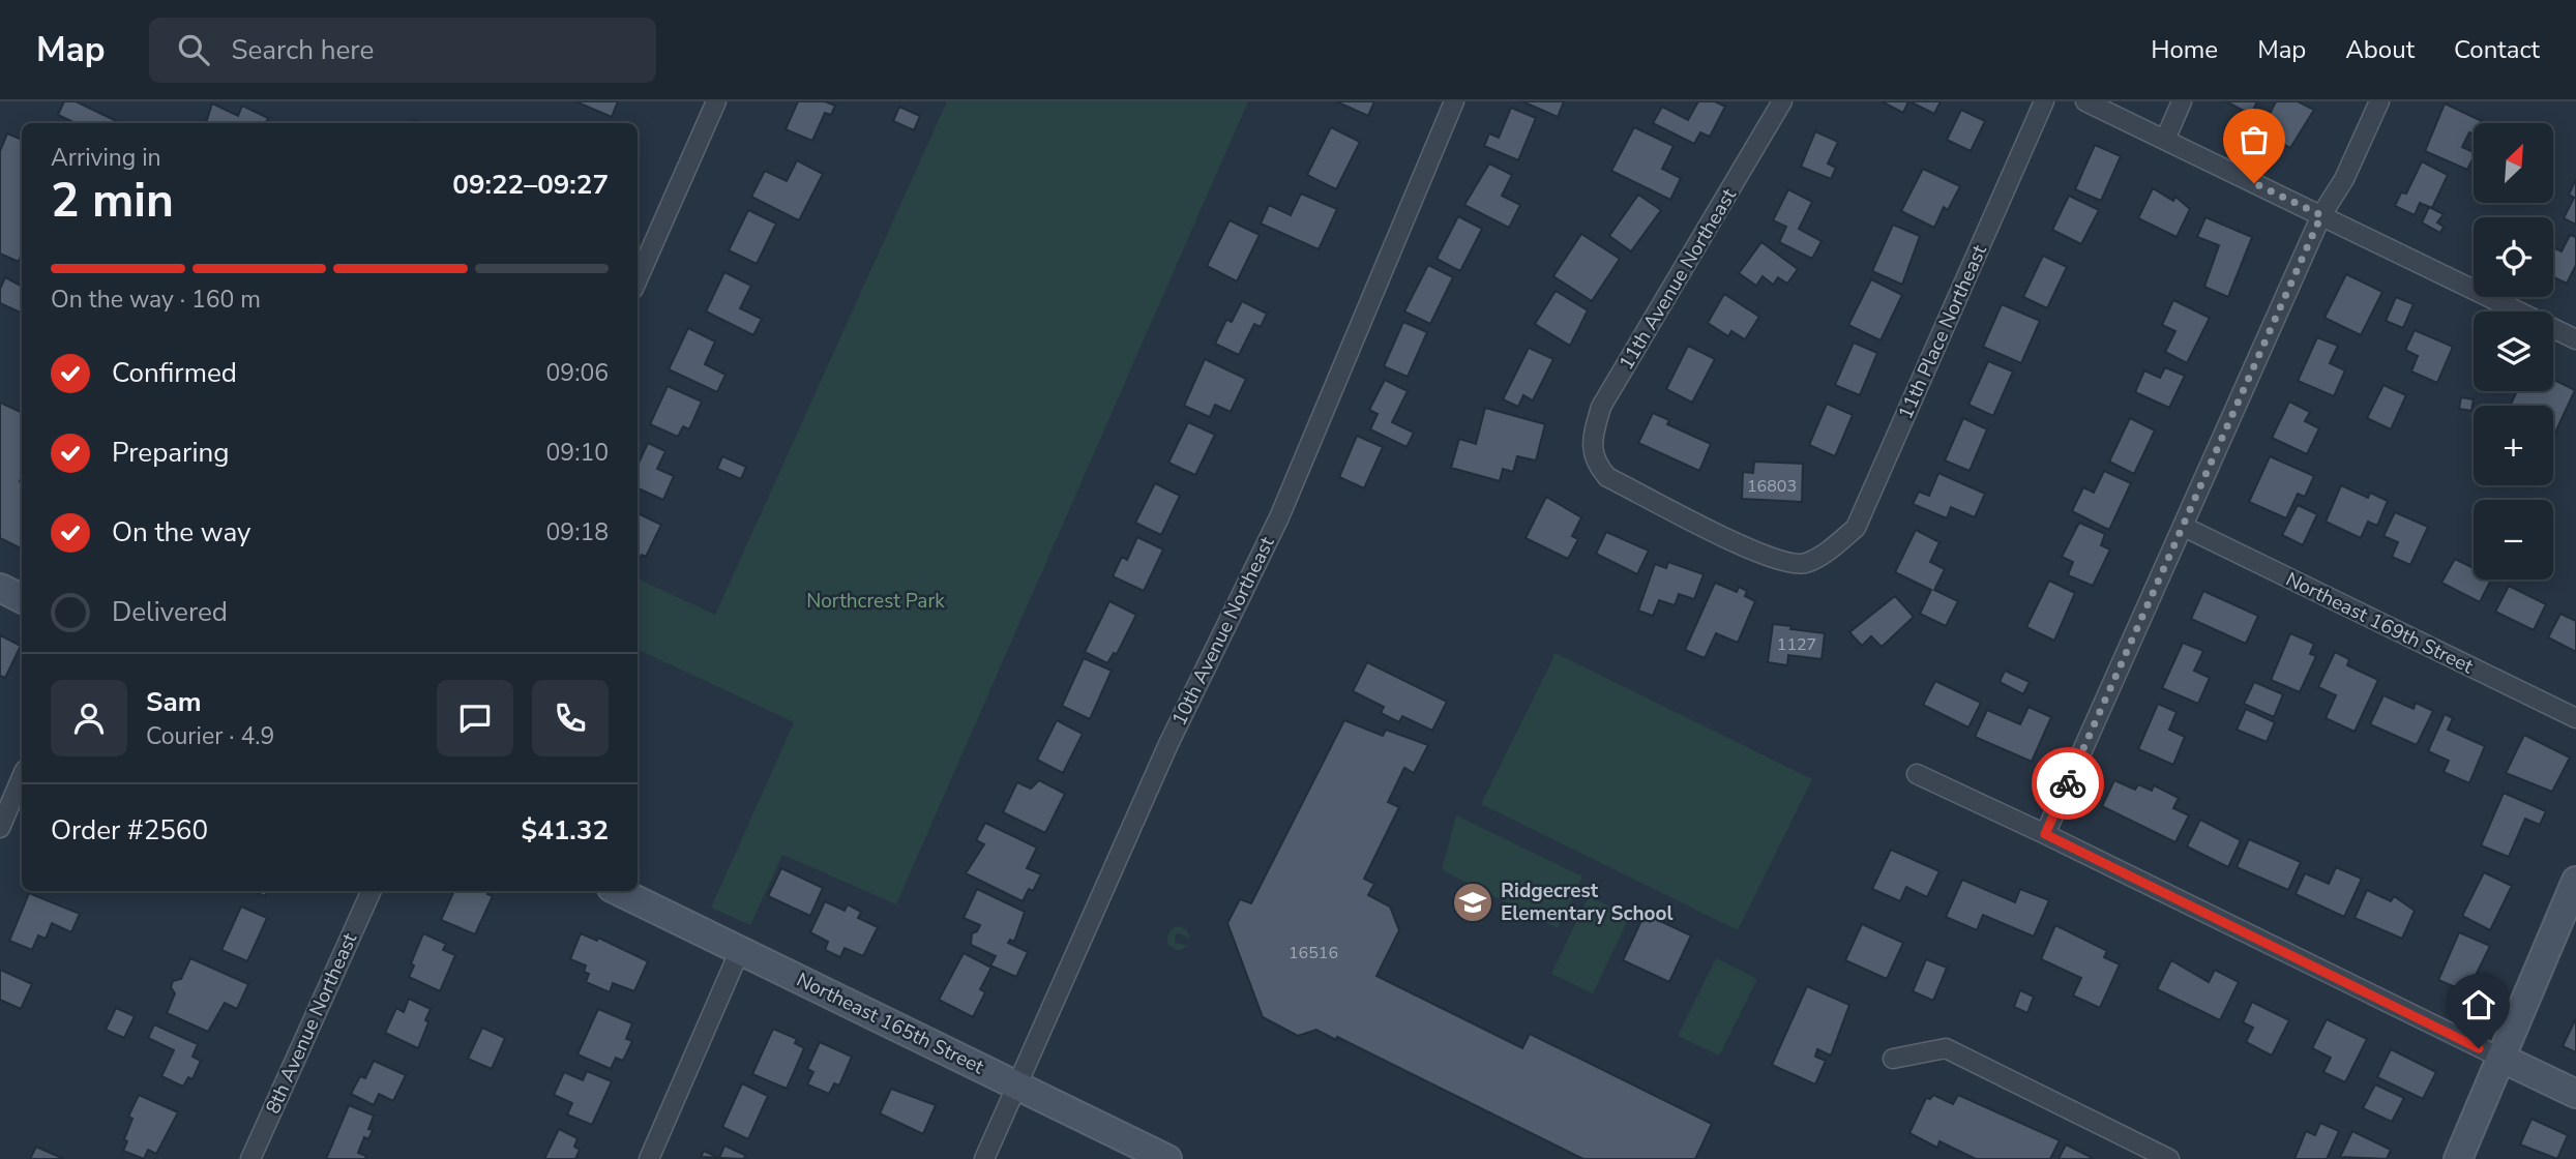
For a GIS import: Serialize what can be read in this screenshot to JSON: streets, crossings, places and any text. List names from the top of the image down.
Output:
{
  "streets": {
    "street": [
      "11th Avenue Northeast",
      "11th Place Northeast",
      "Northeast 169th Street",
      "10th Avenue Northeast",
      "8th Avenue Northeast",
      "Northeast 165th Street"
    ]
  },
  "crossings": [
    ["11th Avenue Northeast", "11th Place Northeast"],
    ["10th Avenue Northeast", "Northeast 165th Street"]
  ],
  "parks": ["Northcrest Park"],
  "places": {
    "school or university": ["Ridgecrest Elementary School"]
  },
  "house_numbers": ["16803", "1127", "16516"],
  "north": "top right",
  "page": {
    "header": "Map",
    "search": "Search here",
    "nav": [
      "Home",
      "Map",
      "About",
      "Contact"
    ],
    "map_buttons": ["+", "−"],
    "heading": ["2 min", "Arriving in", "09:22–09:27"],
    "panel": [
      "Sam",
      "Courier · 4.9",
      "Order #2560",
      "$41.32"
    ],
    "bar": "On the way · 160 m",
    "list": [
      ["Confirmed", "09:06"],
      ["Preparing", "09:10"],
      ["On the way", "09:18"],
      "Delivered"
    ]
  }
}
